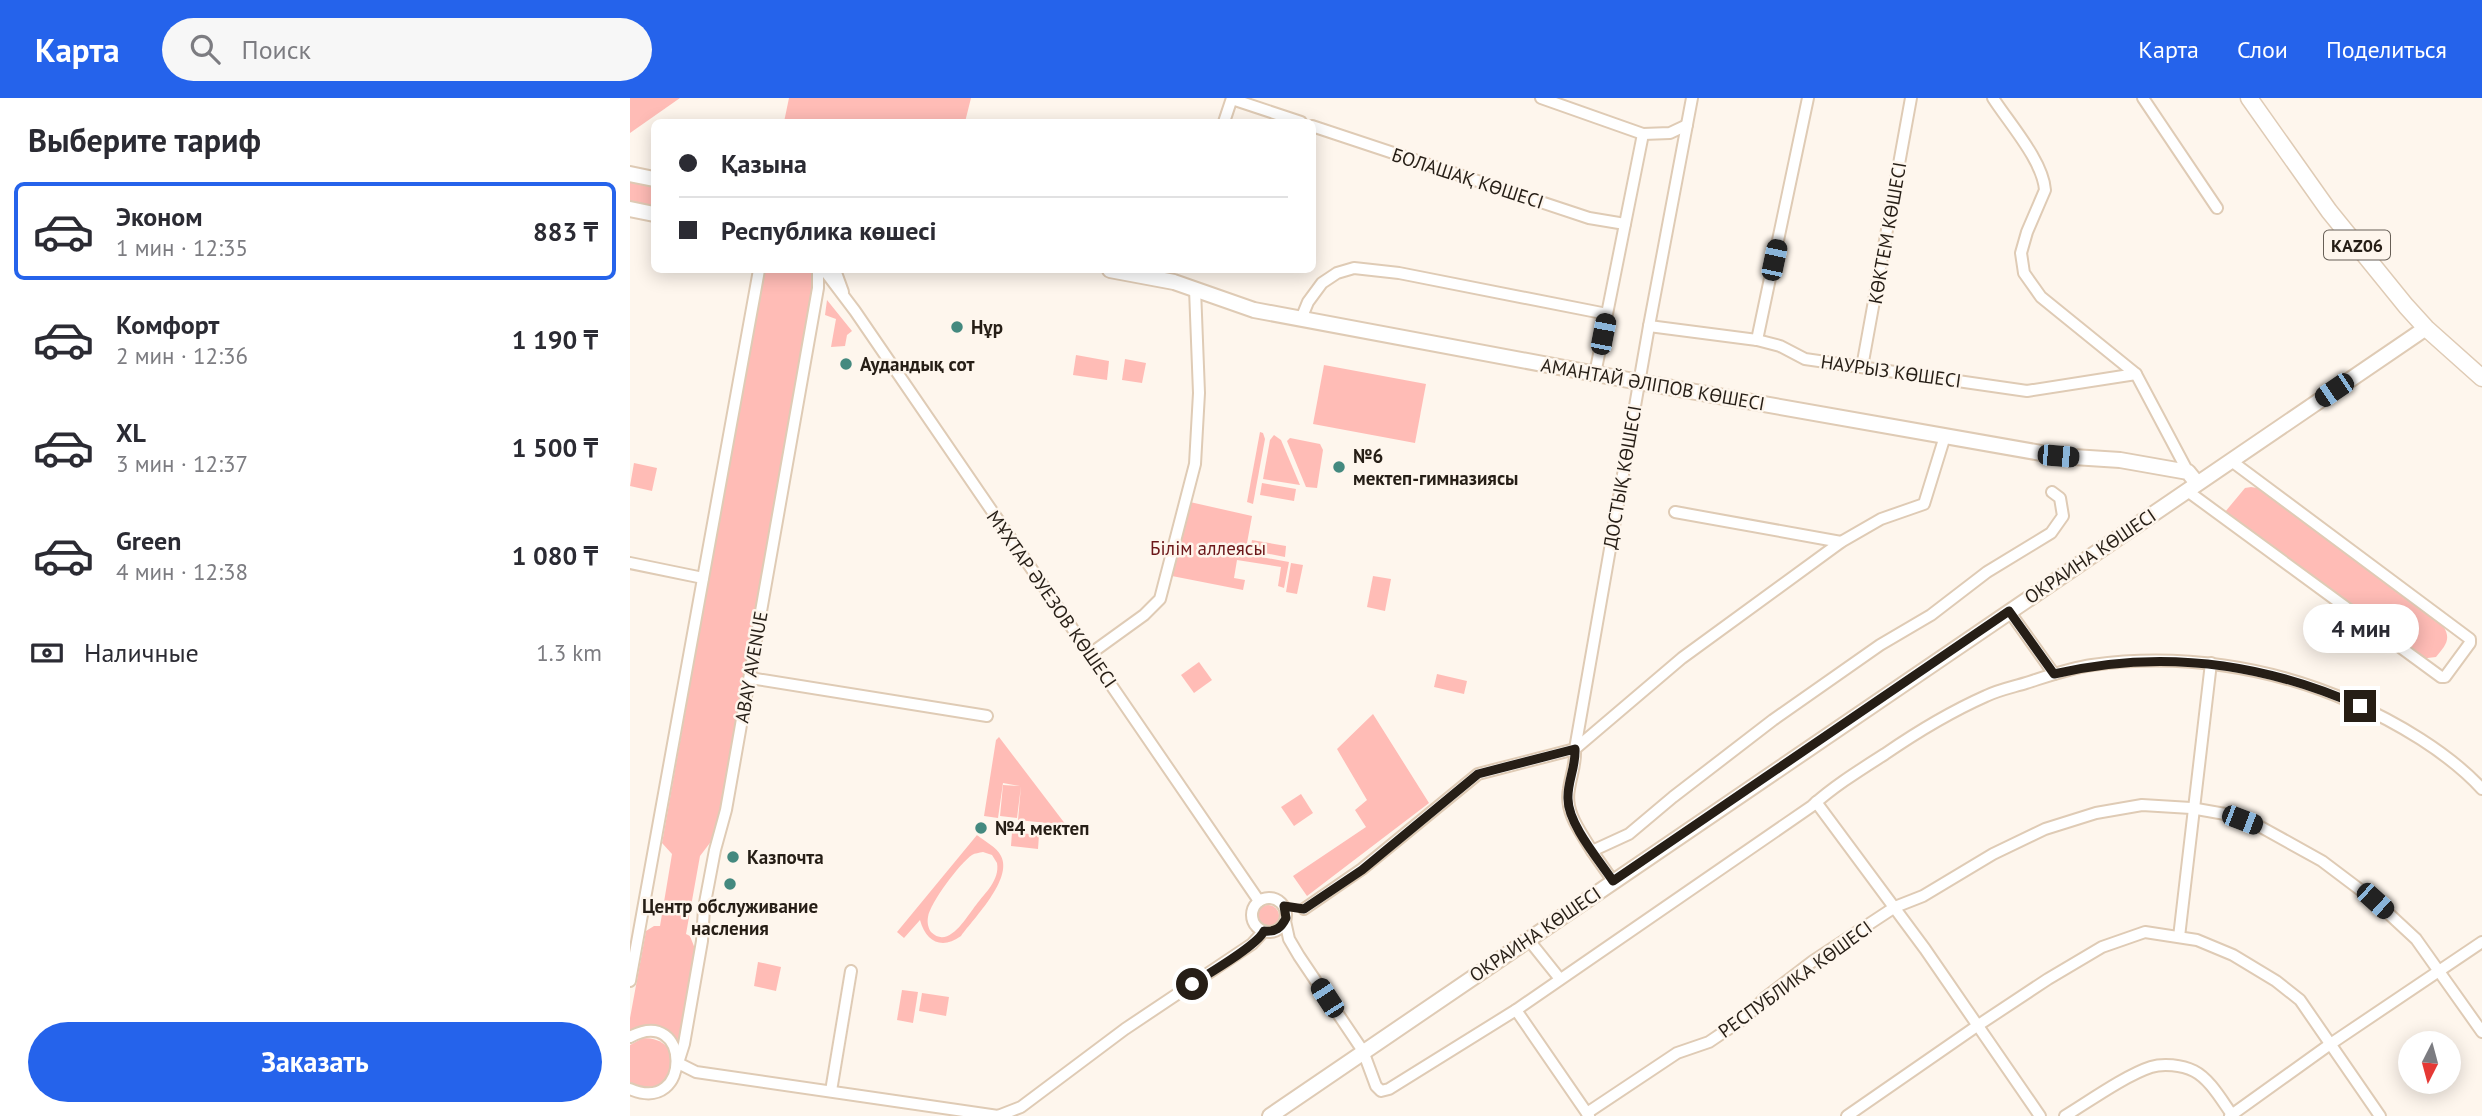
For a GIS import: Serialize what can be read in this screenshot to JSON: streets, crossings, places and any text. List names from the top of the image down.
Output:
{
  "streets": {
    "highway": ["KАZ06"],
    "main road": ["АМАНТАЙ ӘЛІПОВ КӨШЕСІ", "ОКРАИНА КӨШЕСІ"],
    "street": [
      "БОЛАШАҚ КӨШЕСІ",
      "КӨКТЕМ КӨШЕСІ",
      "НАУРЫЗ КӨШЕСІ",
      "ДОСТЫҚ КӨШЕСІ",
      "МҰХТАР ӘУЕЗОВ КӨШЕСІ",
      "ABAY AVENUE",
      "РЕСПУБЛИКА КӨШЕСІ"
    ]
  },
  "crossings": [
    ["КӨКТЕМ КӨШЕСІ", "НАУРЫЗ КӨШЕСІ"],
    ["KАZ06", "ОКРАИНА КӨШЕСІ"],
    ["НАУРЫЗ КӨШЕСІ", "ДОСТЫҚ КӨШЕСІ"],
    ["АМАНТАЙ ӘЛІПОВ КӨШЕСІ", "ДОСТЫҚ КӨШЕСІ"],
    ["АМАНТАЙ ӘЛІПОВ КӨШЕСІ", "ОКРАИНА КӨШЕСІ"],
    ["ДОСТЫҚ КӨШЕСІ", "ОКРАИНА КӨШЕСІ"]
  ],
  "parks": ["Білім аллеясы"],
  "places": [
    "Нұр",
    "Аудандық сот",
    "№6 мектеп-гимназиясы",
    "№4 мектеп",
    "Казпочта",
    "Центр обслуживание насления"
  ],
  "north": "bottom",
  "page": {
    "header": "Карта",
    "search": "Поиск",
    "nav": ["Карта", "Слои", "Поделиться"],
    "heading": "Выберите тариф",
    "banner": ["Қазына", "Республика көшесі"],
    "list": [
      {
        "name": "Эконом",
        "note": "1 мин · 12:35",
        "value": "883 ₸"
      },
      {
        "name": "Комфорт",
        "note": "2 мин · 12:36",
        "value": "1 190 ₸"
      },
      {
        "name": "XL",
        "note": "3 мин · 12:37",
        "value": "1 500 ₸"
      },
      {
        "name": "Green",
        "note": "4 мин · 12:38",
        "value": "1 080 ₸"
      }
    ],
    "bubble": "4 мин",
    "pay": ["Наличные", "1.3 km"],
    "buttons": "Заказать"
  }
}
